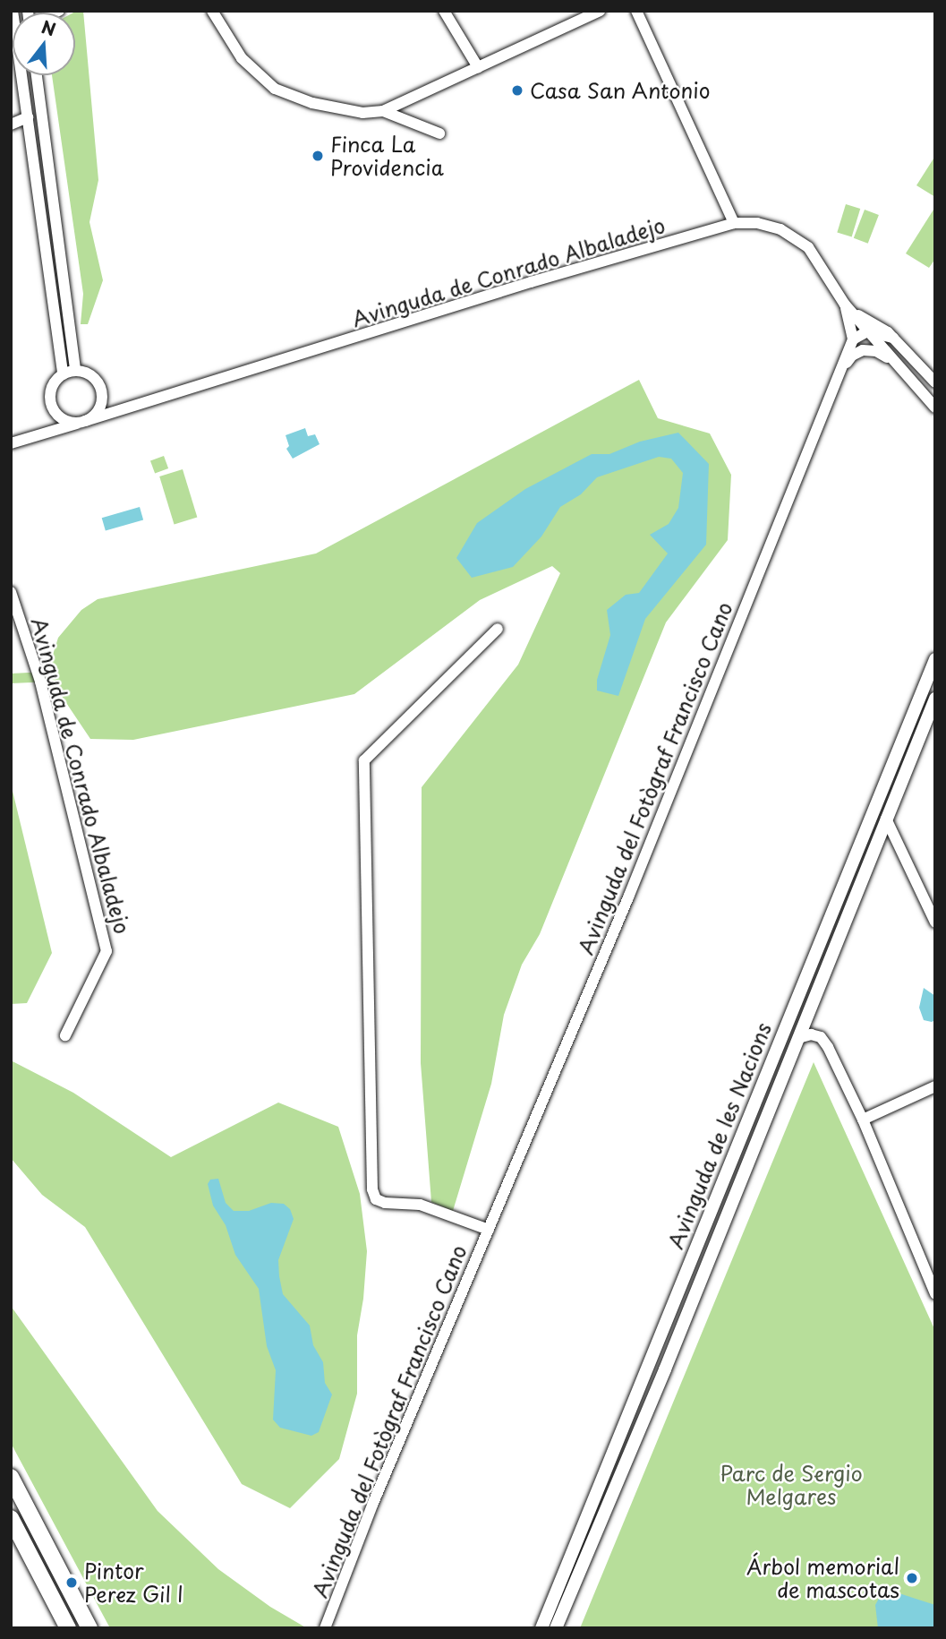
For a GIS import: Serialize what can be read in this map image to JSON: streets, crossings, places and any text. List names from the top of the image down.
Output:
{
  "streets": {
    "street": ["Avinguda de Conrado Albaladejo", "Avinguda del Fotògraf Francisco Cano", "Avinguda de les Nacions"]
  },
  "parks": ["Parc de Sergio Melgares"],
  "places": [
    "Casa San Antonio",
    "Finca La Providencia",
    "Árbol memorial de mascotas",
    "Pintor Perez Gil I"
  ],
  "north": "top"
}
